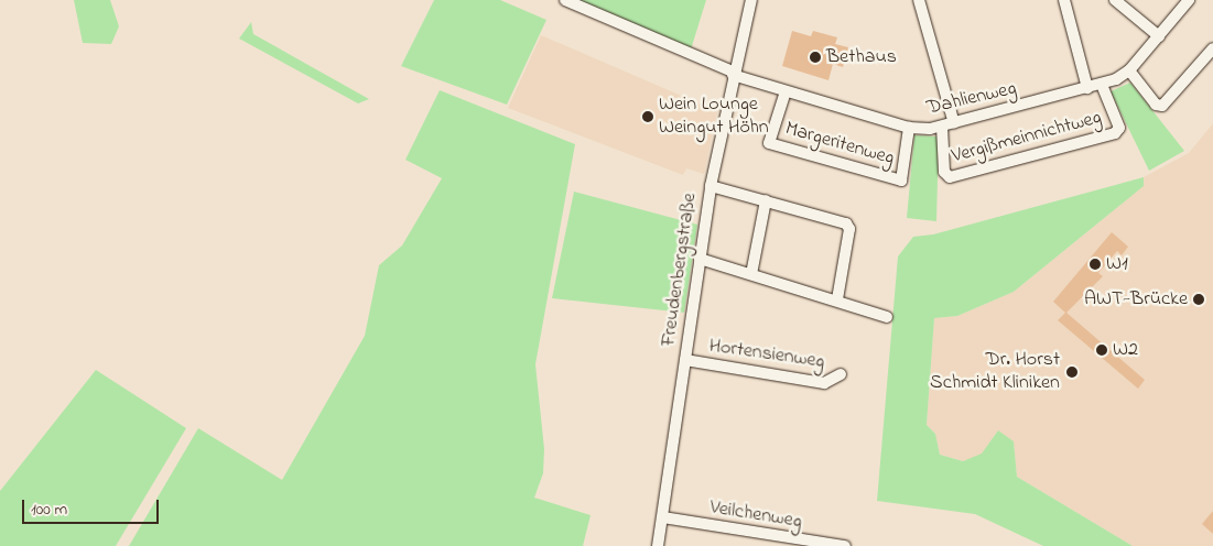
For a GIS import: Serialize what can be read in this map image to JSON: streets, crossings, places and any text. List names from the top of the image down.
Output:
{
  "streets": {
    "street": [
      "Dahlienweg",
      "Vergißmeinnichtweg",
      "Margeritenweg",
      "Freudenbergstraße",
      "Hortensienweg",
      "Veilchenweg"
    ]
  },
  "crossings": [
    ["Dahlienweg", "Vergißmeinnichtweg"],
    ["Dahlienweg", "Margeritenweg"],
    ["Dahlienweg", "Freudenbergstraße"],
    ["Freudenbergstraße", "Hortensienweg"],
    ["Freudenbergstraße", "Veilchenweg"]
  ],
  "places": [
    "Bethaus",
    "Wein Lounge Weingut Höhn",
    "W1",
    "AWT-Brücke",
    "W2",
    "Dr. Horst Schmidt Kliniken"
  ],
  "scale_bar": "100 m"
}
